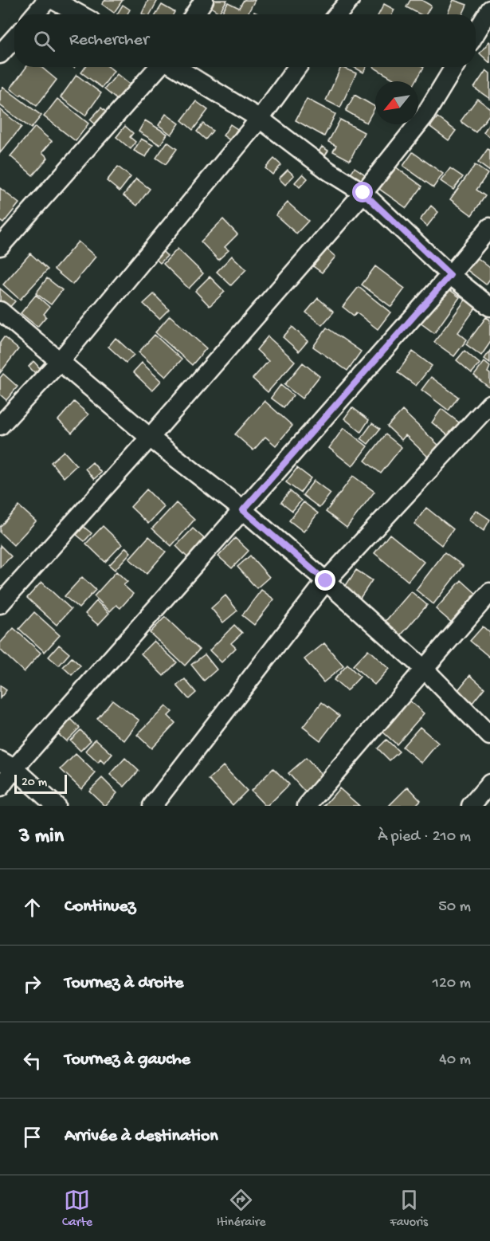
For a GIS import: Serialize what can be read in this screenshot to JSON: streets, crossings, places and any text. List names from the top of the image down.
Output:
{
  "scale_bar": "20 m",
  "north": "bottom left",
  "page": {
    "search": "Rechercher",
    "scale": "20 m",
    "heading": ["3 min", "À pied · 210 m"],
    "list": [
      ["Continuez", "50 m"],
      ["Tournez à droite", "120 m"],
      ["Tournez à gauche", "40 m"],
      "Arrivée à destination"
    ],
    "nav": ["Carte", "Itinéraire", "Favoris"]
  }
}
